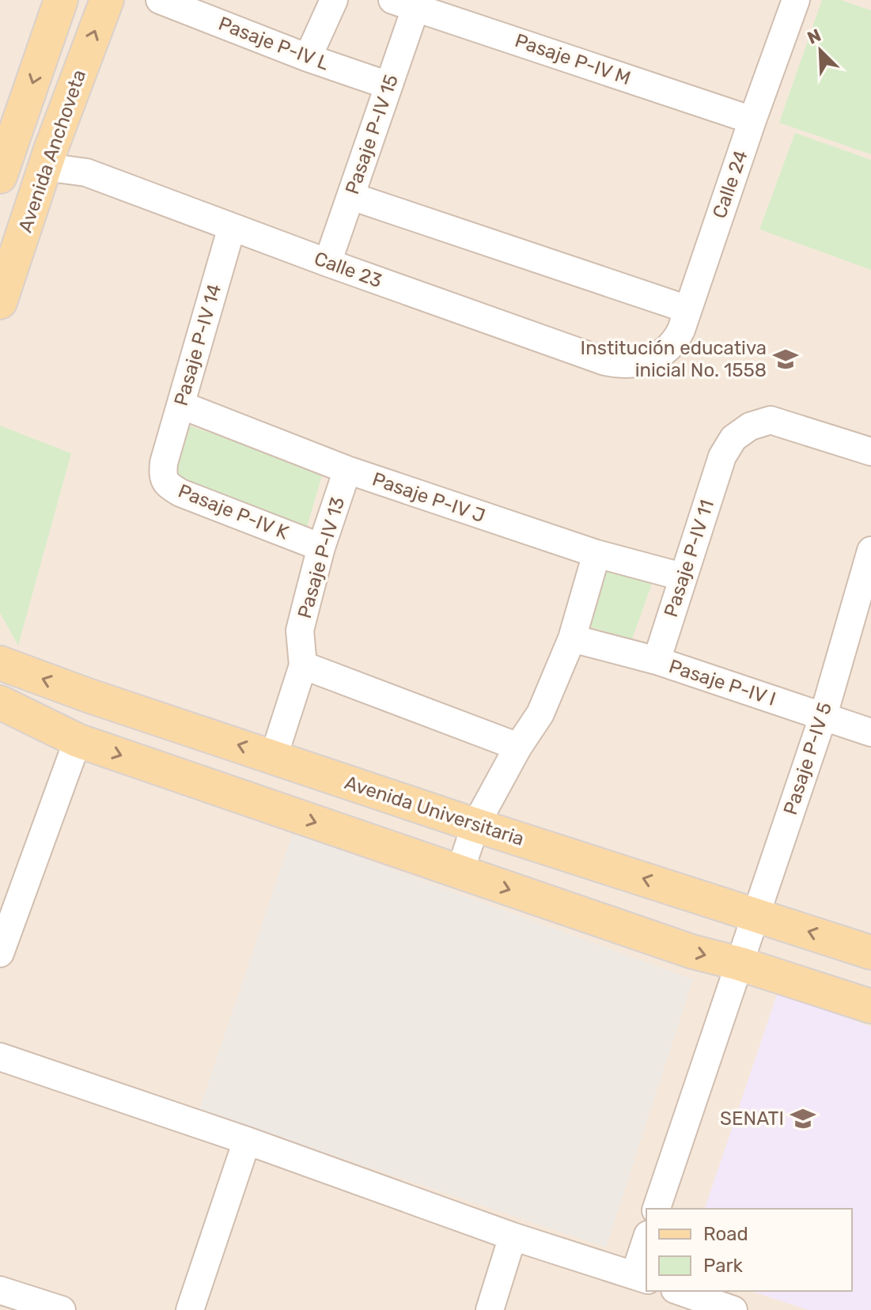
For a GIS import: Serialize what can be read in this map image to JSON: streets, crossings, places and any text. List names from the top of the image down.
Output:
{
  "streets": {
    "main road": ["Avenida Anchoveta", "Avenida Universitaria"],
    "street": [
      "Pasaje P-IV L",
      "Pasaje P-IV M",
      "Pasaje P-IV 15",
      "Calle 24",
      "Calle 23",
      "Pasaje P-IV 14",
      "Pasaje P-IV J",
      "Pasaje P-IV K",
      "Pasaje P-IV 13",
      "Pasaje P-IV 11",
      "Pasaje P-IV I",
      "Pasaje P-IV 5"
    ]
  },
  "crossings": [
    ["Pasaje P-IV L", "Pasaje P-IV 15"],
    ["Pasaje P-IV M", "Pasaje P-IV 15"],
    ["Pasaje P-IV M", "Calle 24"],
    ["Pasaje P-IV 15", "Calle 23"],
    ["Avenida Anchoveta", "Calle 23"],
    ["Calle 24", "Calle 23"],
    ["Calle 23", "Pasaje P-IV 14"],
    ["Pasaje P-IV 14", "Pasaje P-IV J"],
    ["Pasaje P-IV 14", "Pasaje P-IV K"],
    ["Pasaje P-IV J", "Pasaje P-IV 13"],
    ["Pasaje P-IV J", "Pasaje P-IV 11"],
    ["Pasaje P-IV K", "Pasaje P-IV 13"],
    ["Pasaje P-IV 13", "Avenida Universitaria"],
    ["Pasaje P-IV 11", "Pasaje P-IV I"],
    ["Pasaje P-IV I", "Pasaje P-IV 5"],
    ["Pasaje P-IV 5", "Avenida Universitaria"]
  ],
  "places": {
    "school or university": ["Institución educativa inicial No. 1558", "SENATI"]
  },
  "legend": ["Road", "Park"],
  "north": "top left"
}
